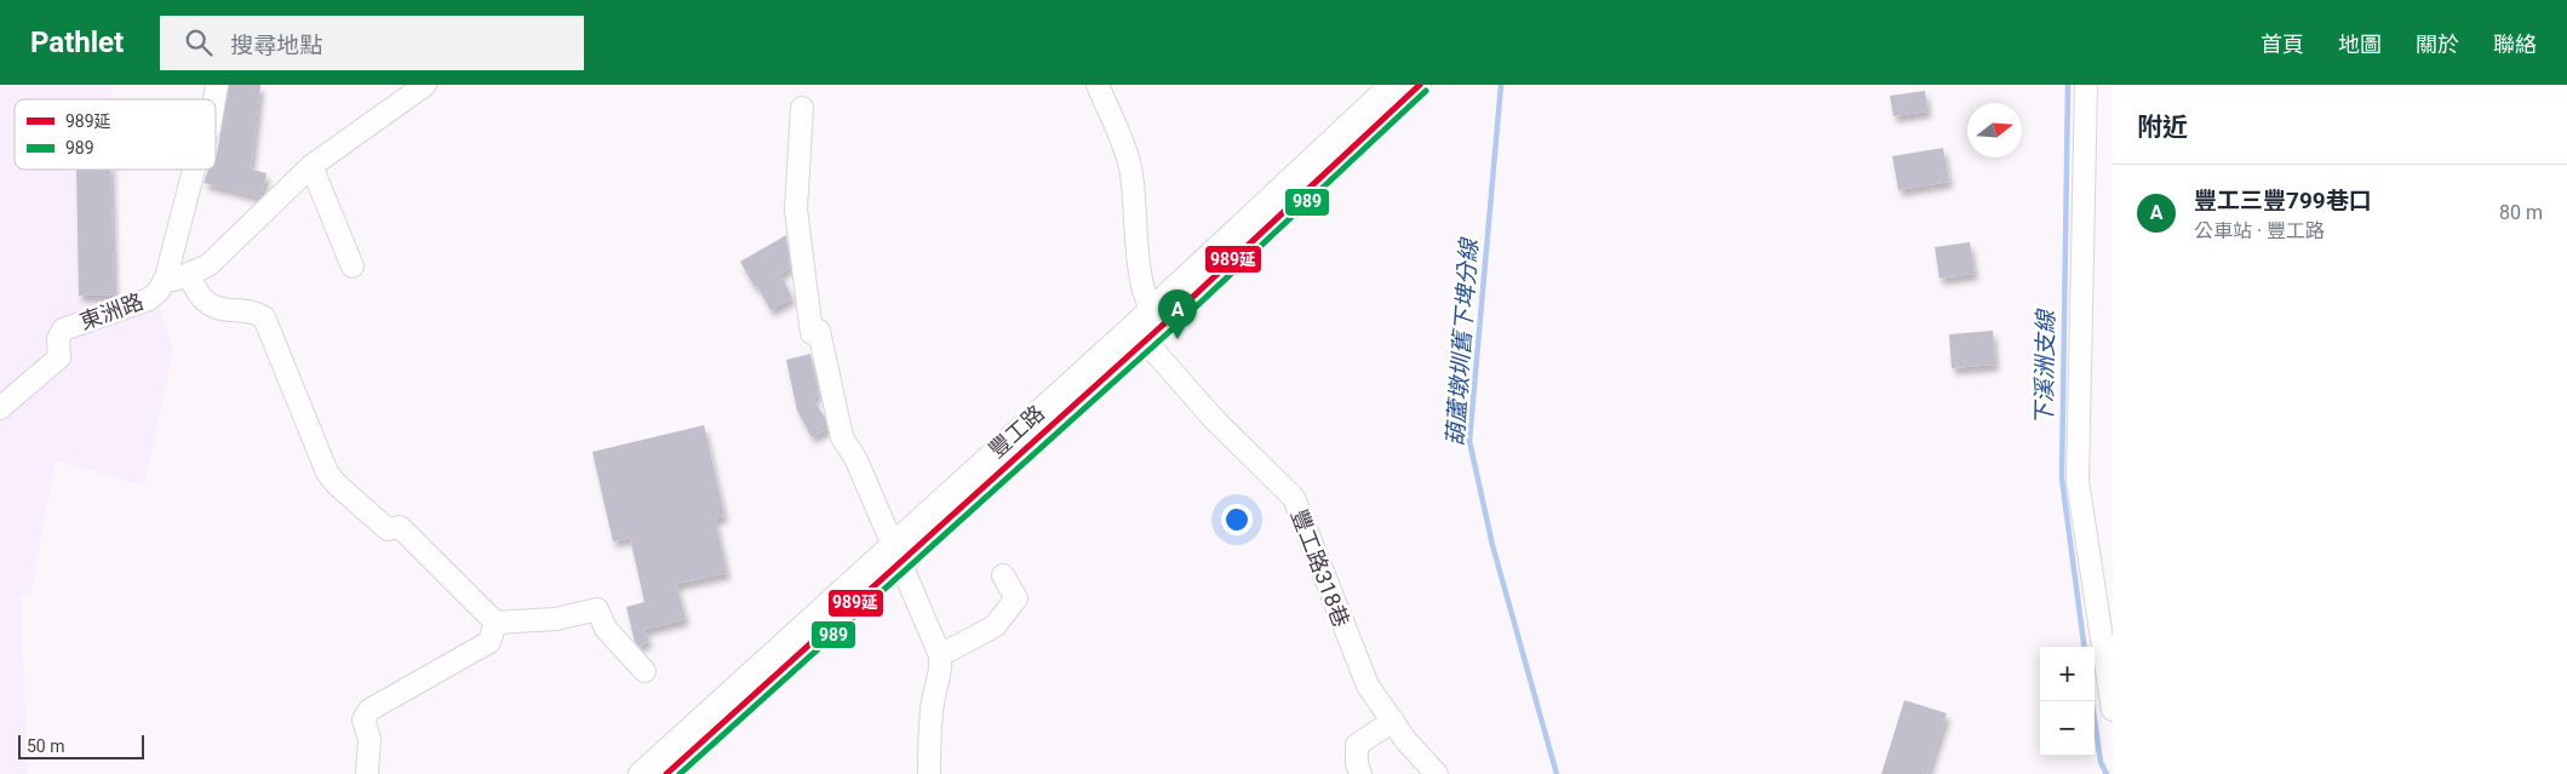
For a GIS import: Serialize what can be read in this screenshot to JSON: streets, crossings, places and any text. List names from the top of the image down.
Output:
{
  "streets": {
    "street": ["東洲路", "豐工路", "豐工路318巷"]
  },
  "crossings": [
    ["豐工路", "豐工路318巷"]
  ],
  "water": ["葫蘆墩圳舊下埤分線", "下溪洲支線"],
  "lines": ["transit line 989延", "transit line 989"],
  "legend": ["989延", "989"],
  "scale_bar": "50 m",
  "north": "right",
  "page": {
    "header": "Pathlet",
    "search": "搜尋地點",
    "nav": [
      "首頁",
      "地圖",
      "關於",
      "聯絡"
    ],
    "heading": "附近",
    "list": [
      {
        "mark": "A",
        "name": "豐工三豐799巷口",
        "note": "公車站 · 豐工路",
        "value": "80 m"
      }
    ],
    "pins": "A",
    "map_buttons": ["+", "−"],
    "scale": "50 m"
  }
}
